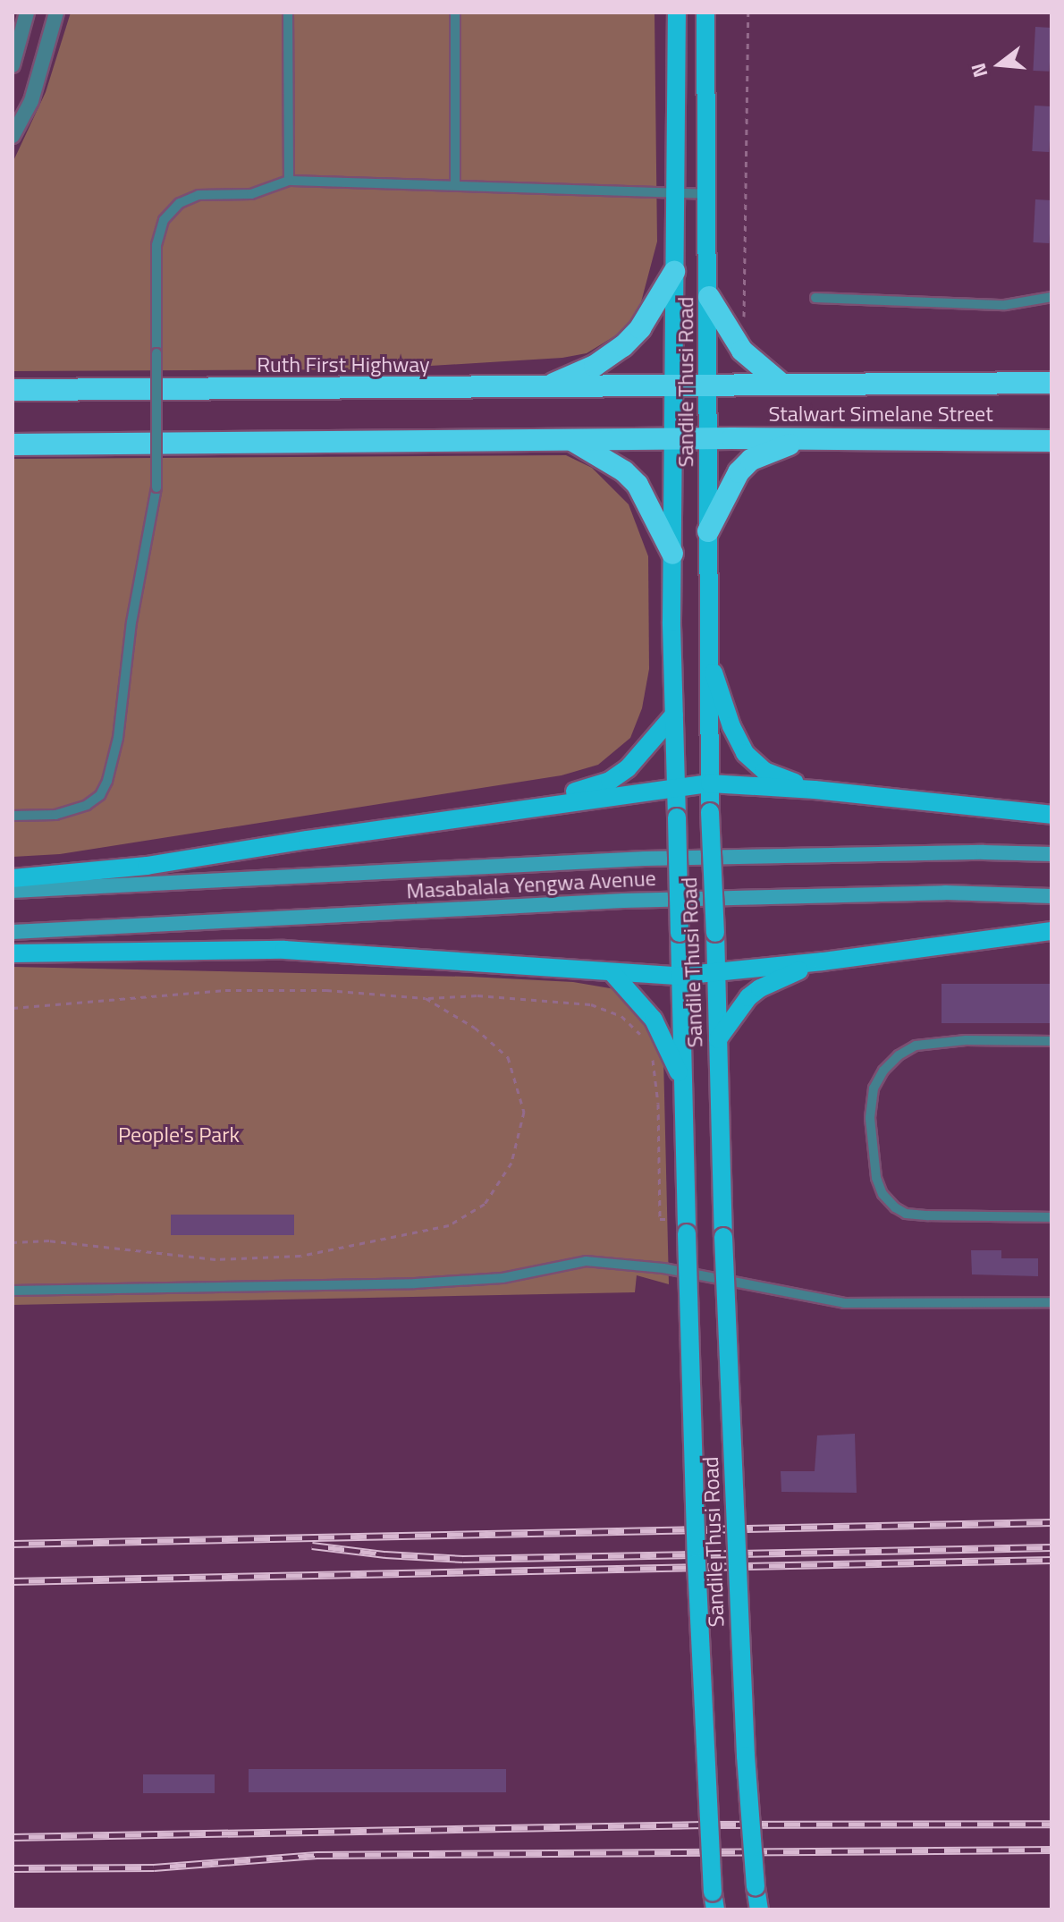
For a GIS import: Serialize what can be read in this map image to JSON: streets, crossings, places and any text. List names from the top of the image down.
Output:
{
  "streets": {
    "highway": ["Ruth First Highway", "Stalwart Simelane Street"],
    "main road": ["Sandile Thusi Road", "Masabalala Yengwa Avenue"]
  },
  "crossings": [
    ["Ruth First Highway", "Sandile Thusi Road"],
    ["Ruth First Highway", "Stalwart Simelane Street"],
    ["Sandile Thusi Road", "Stalwart Simelane Street"]
  ],
  "parks": ["People's Park"],
  "north": "left"
}
